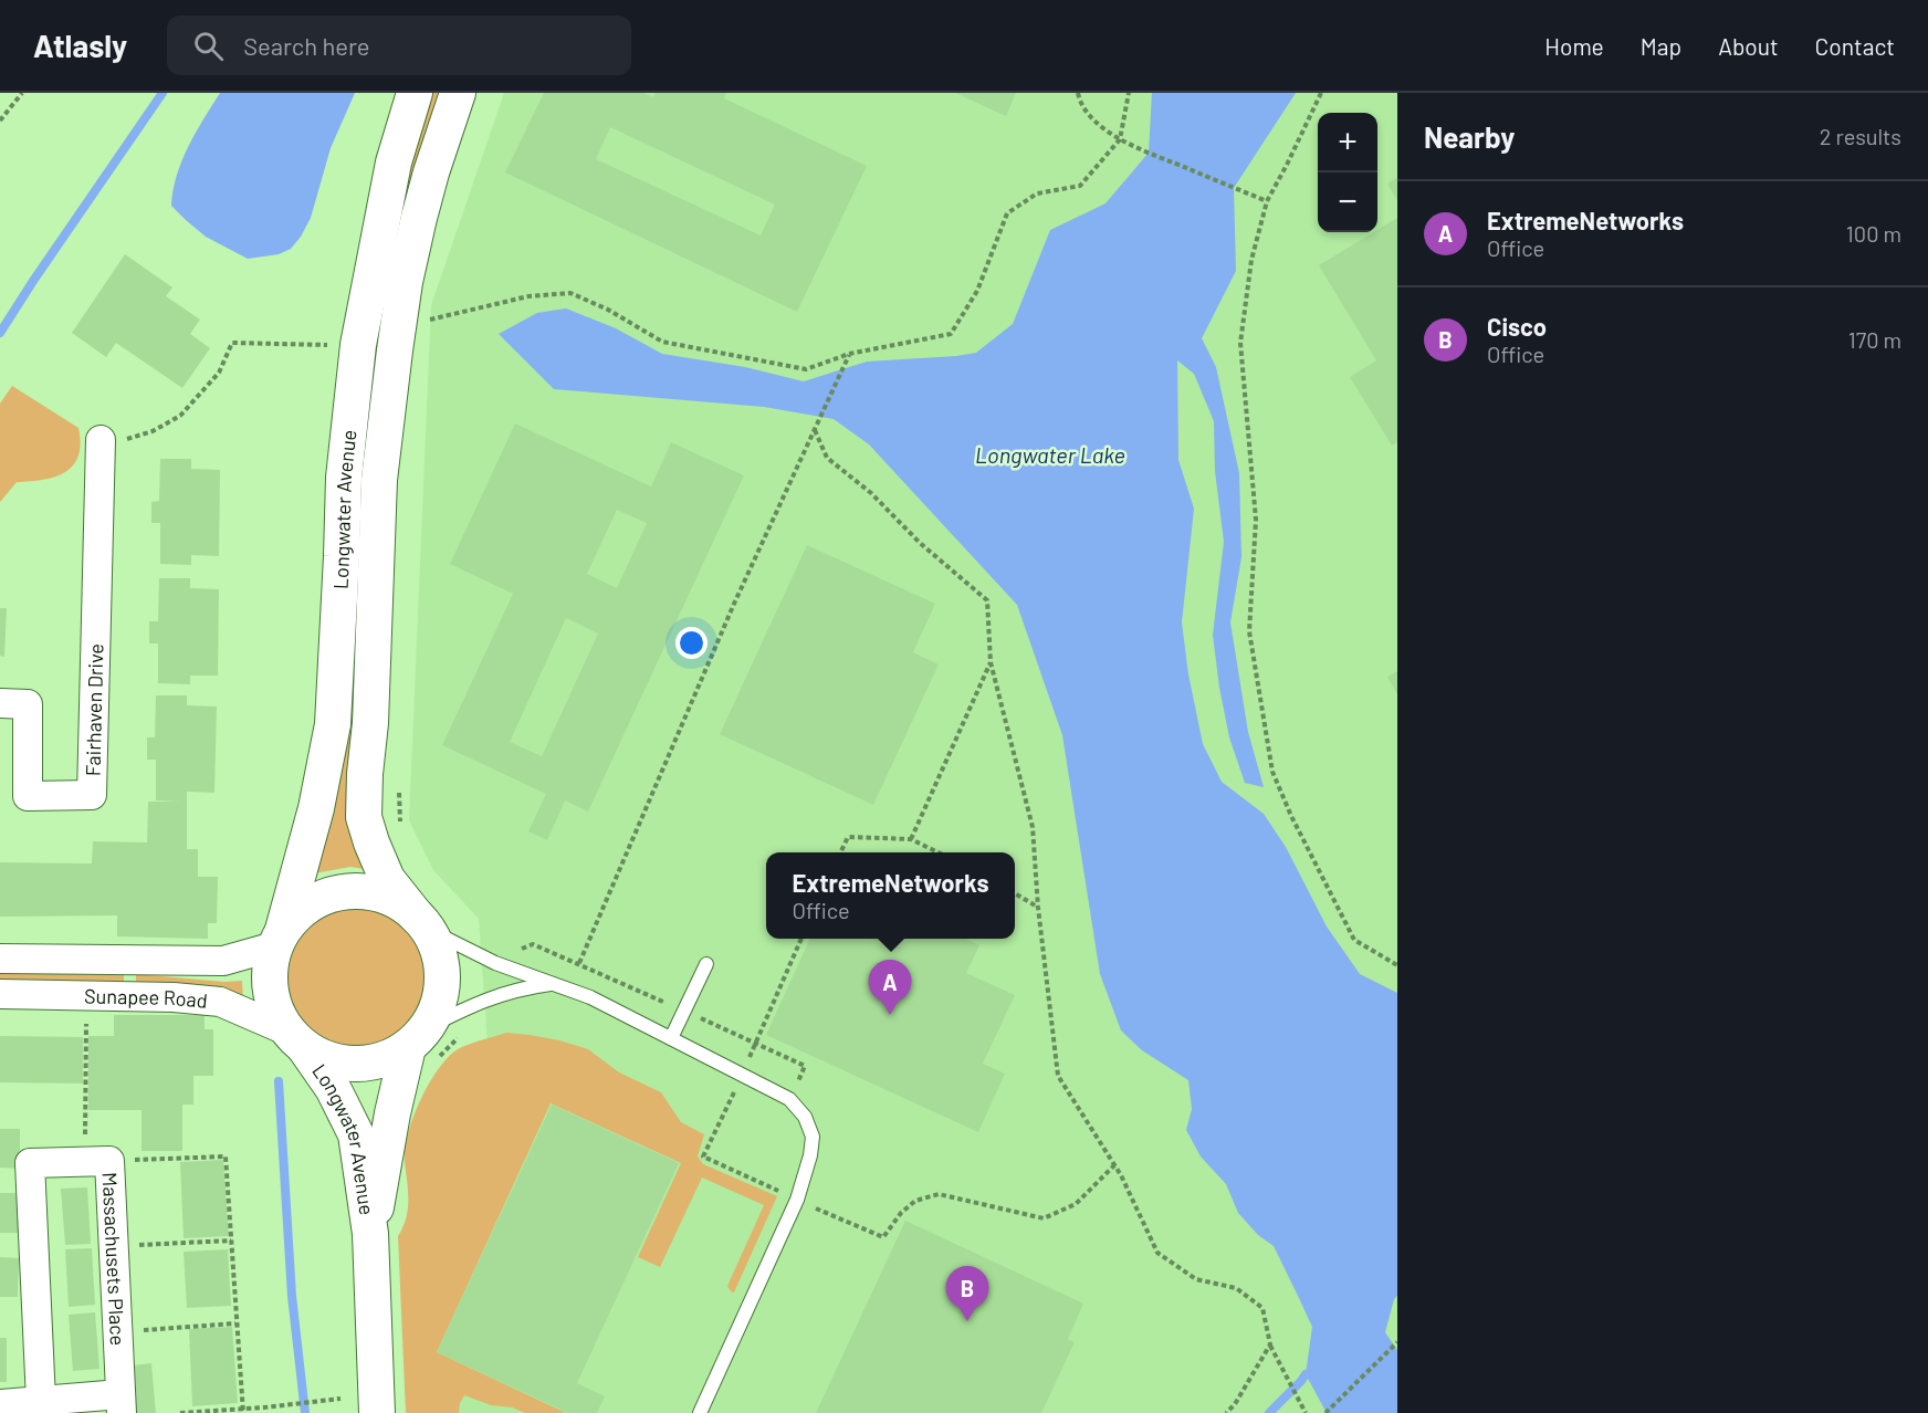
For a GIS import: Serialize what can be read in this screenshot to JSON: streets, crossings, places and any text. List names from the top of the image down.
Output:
{
  "streets": {
    "street": [
      "Longwater Avenue",
      "Fairhaven Drive",
      "Sunapee Road",
      "Massachusets Place"
    ]
  },
  "crossings": [
    ["Longwater Avenue", "Sunapee Road"]
  ],
  "water": ["Longwater Lake"],
  "page": {
    "header": "Atlasly",
    "search": "Search here",
    "nav": [
      "Home",
      "Map",
      "About",
      "Contact"
    ],
    "heading": ["Nearby", "2 results"],
    "map_buttons": ["+", "−"],
    "list": [
      {
        "mark": "A",
        "name": "ExtremeNetworks",
        "note": "Office",
        "value": "100 m"
      },
      {
        "mark": "B",
        "name": "Cisco",
        "note": "Office",
        "value": "170 m"
      }
    ],
    "popup": ["ExtremeNetworks", "Office"],
    "pins": ["A", "B"]
  }
}
